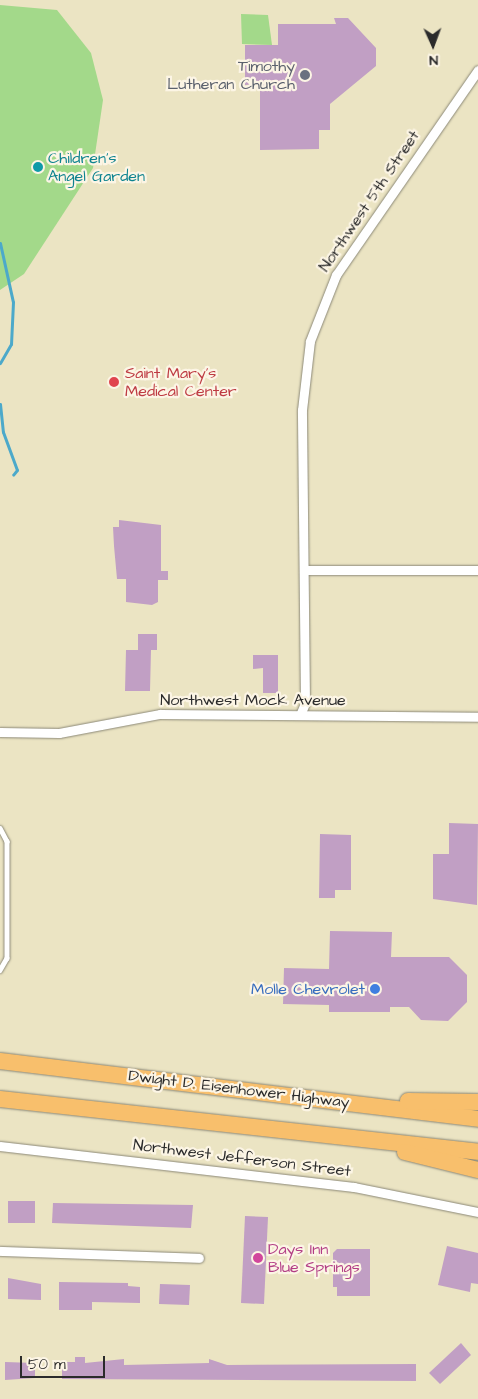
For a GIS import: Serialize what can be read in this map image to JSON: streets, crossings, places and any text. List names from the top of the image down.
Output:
{
  "streets": {
    "highway": ["Dwight D. Eisenhower Highway"],
    "street": ["Northwest 5th Street", "Northwest Mock Avenue", "Northwest Jefferson Street"]
  },
  "crossings": [
    ["Northwest 5th Street", "Northwest Mock Avenue"]
  ],
  "places": [
    "Timothy Lutheran Church",
    "Children's Angel Garden",
    "Saint Mary's Medical Center",
    "Molle Chevrolet",
    "Days Inn Blue Springs"
  ],
  "scale_bar": "50 m",
  "north": "bottom"
}
